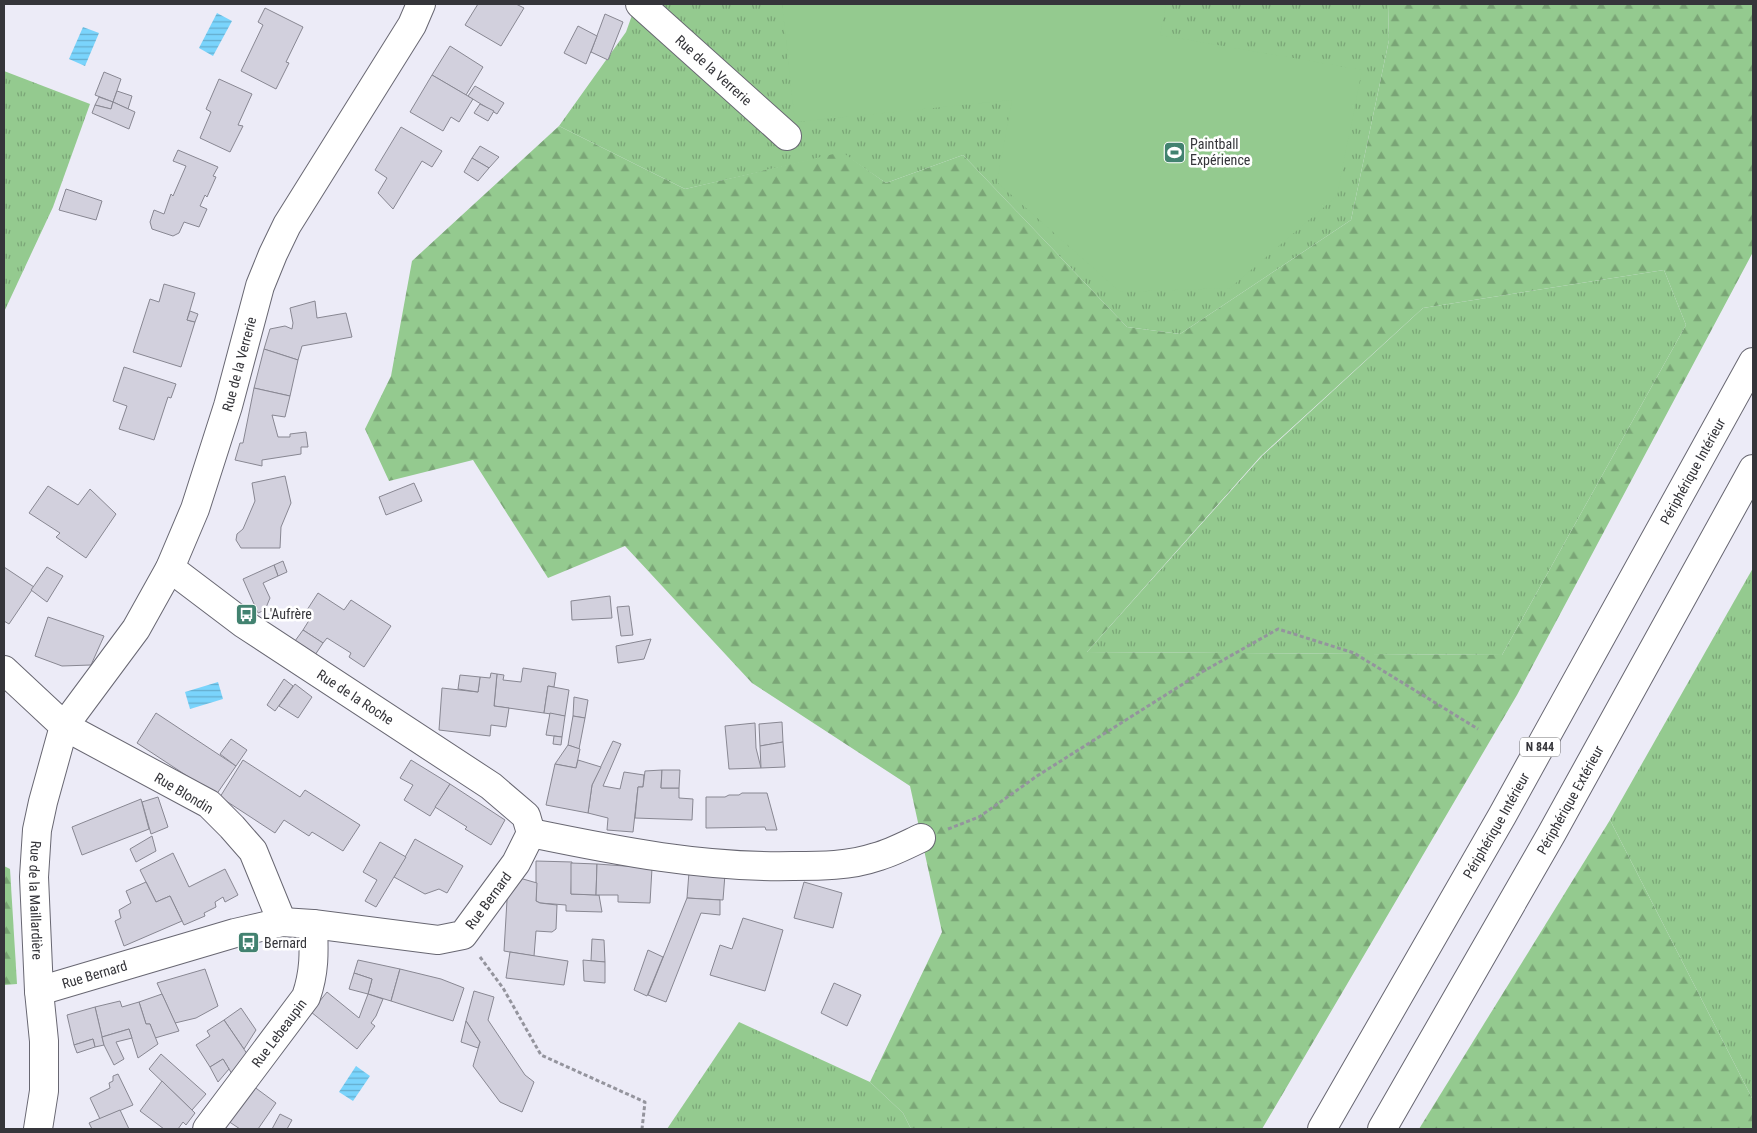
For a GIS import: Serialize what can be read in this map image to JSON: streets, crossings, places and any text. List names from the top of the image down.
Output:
{
  "streets": {
    "main road": [
      "Rue de la Verrerie",
      "Périphérique Intérieur",
      "Rue de la Roche",
      "N 844",
      "Rue Blondin",
      "Périphérique Extérieur",
      "Rue de la Maillardière",
      "Rue Bernard",
      "Rue Lebeaupin"
    ]
  },
  "crossings": [
    ["Rue de la Verrerie", "Rue de la Roche"],
    ["Rue de la Verrerie", "Rue Blondin"],
    ["Rue de la Verrerie", "Rue de la Maillardière"],
    ["Rue de la Roche", "Rue Bernard"],
    ["Rue Blondin", "Rue de la Maillardière"],
    ["Rue Blondin", "Rue Bernard"],
    ["Rue de la Maillardière", "Rue Bernard"],
    ["Rue Bernard", "Rue Lebeaupin"]
  ],
  "places": {
    "sports": ["Paintball Expérience"],
    "bus stop": ["L'Aufrère", "Bernard"]
  }
}
